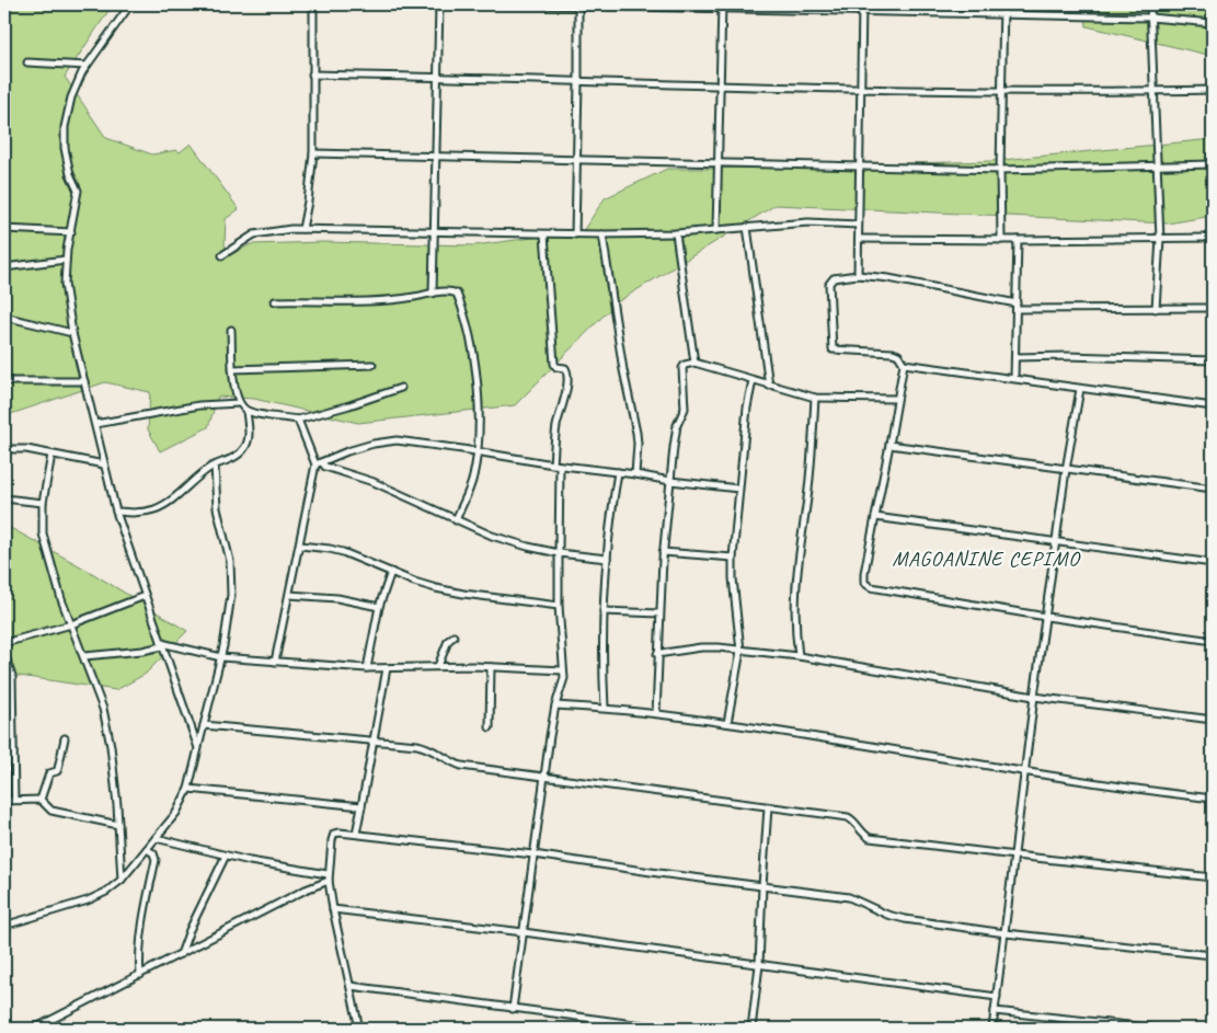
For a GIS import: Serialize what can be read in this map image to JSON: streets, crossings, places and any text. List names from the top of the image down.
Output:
{
  "districts": ["MAGOANINE CEPIMO"]
}
